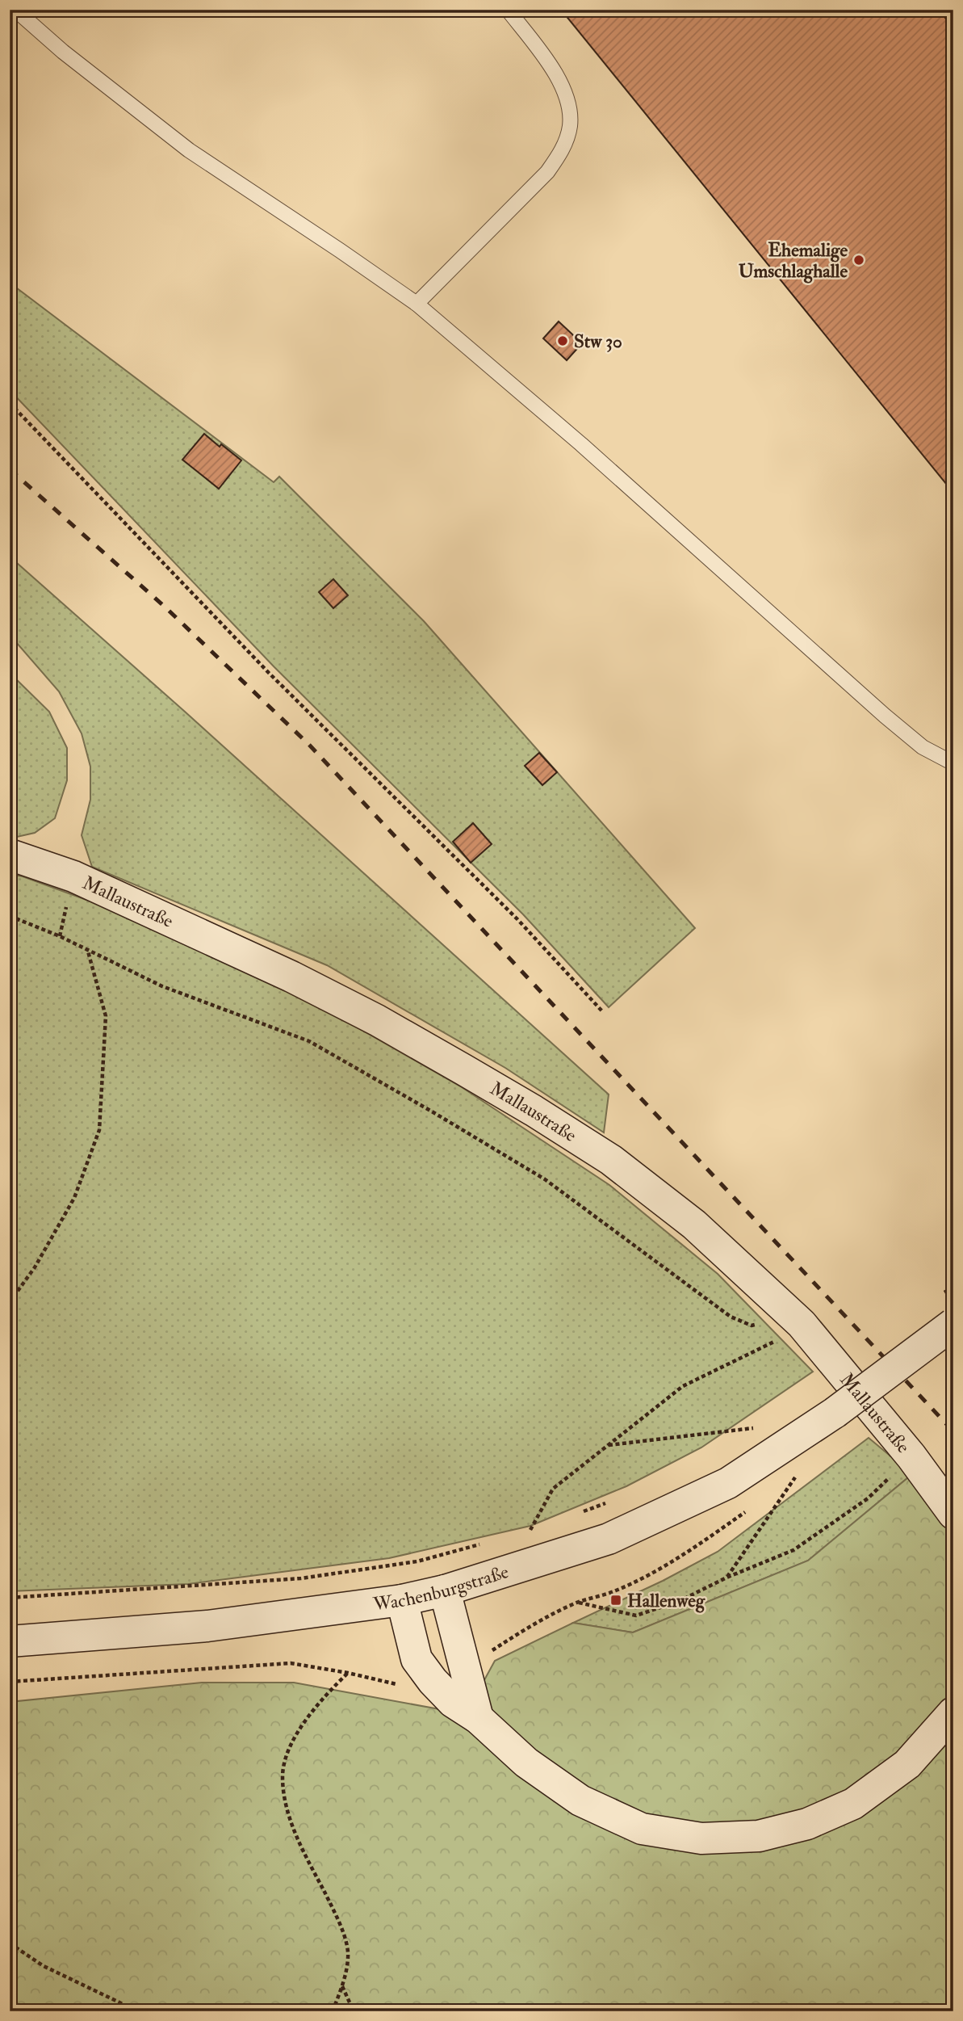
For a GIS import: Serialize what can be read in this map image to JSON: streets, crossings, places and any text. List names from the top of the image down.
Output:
{
  "streets": {
    "street": ["Mallaustraße", "Wachenburgstraße"]
  },
  "places": {
    "other": ["Ehemalige Umschlaghalle", "Stw 30"],
    "transit": ["Hallenweg"]
  }
}
